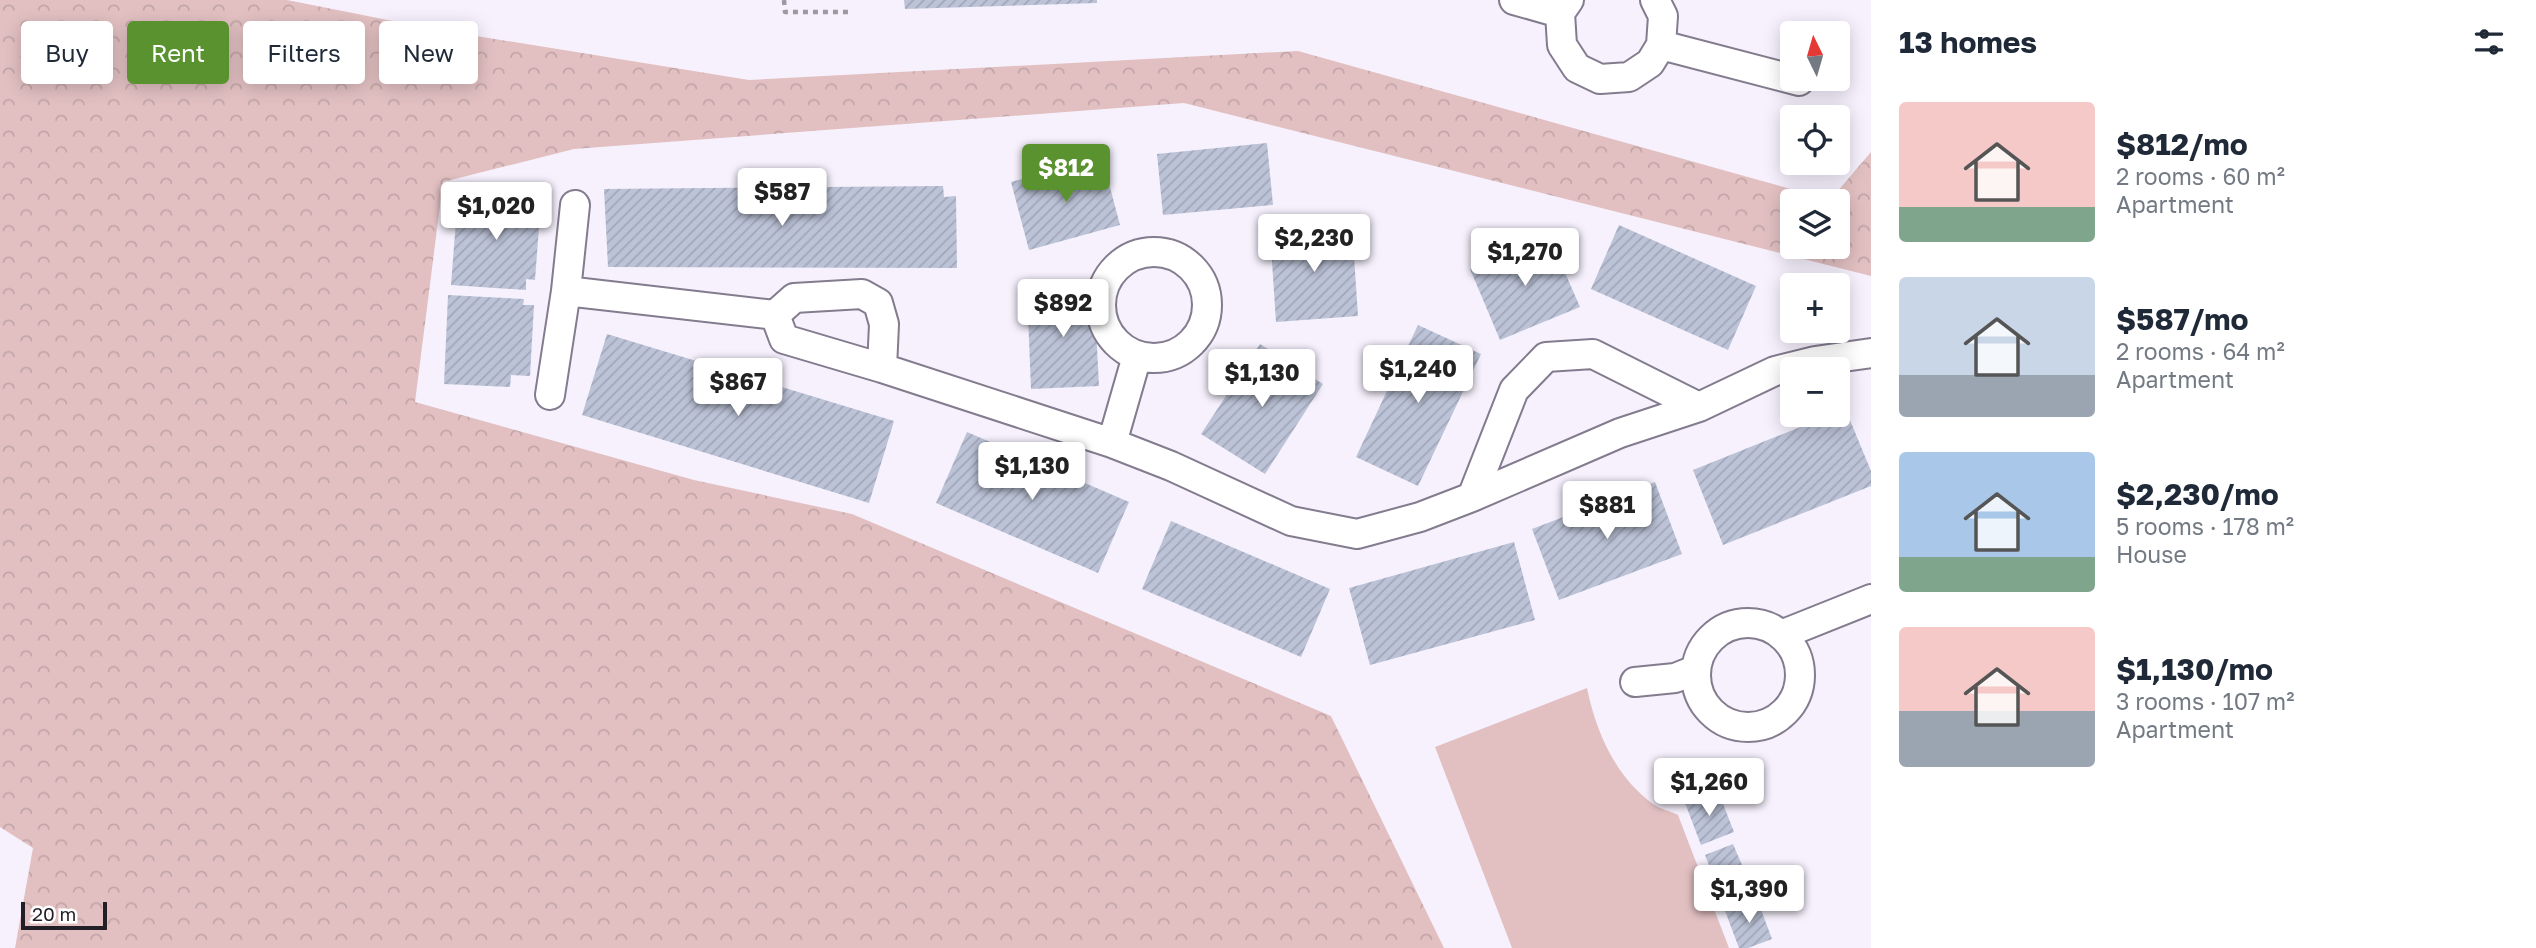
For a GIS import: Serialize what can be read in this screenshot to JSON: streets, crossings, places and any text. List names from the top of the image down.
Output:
{
  "scale_bar": "20 m",
  "north": "top",
  "page": {
    "heading": "13 homes",
    "map_buttons": ["+", "−"],
    "chip": [
      "Buy",
      "Rent",
      "Filters",
      "New"
    ],
    "list": [
      {
        "name": "$812/mo",
        "note": "2 rooms · 60 m² · Apartment"
      },
      {
        "name": "$587/mo",
        "note": "2 rooms · 64 m² · Apartment"
      },
      {
        "name": "$2,230/mo",
        "note": "5 rooms · 178 m² · House"
      },
      {
        "name": "$1,130/mo",
        "note": "3 rooms · 107 m² · Apartment"
      }
    ],
    "price": [
      "$812",
      "$587",
      "$1,020",
      "$2,230",
      "$1,270",
      "$892",
      "$1,240",
      "$1,130",
      "$867",
      "$1,130",
      "$881",
      "$1,260",
      "$1,390"
    ],
    "scale": "20 m"
  }
}
